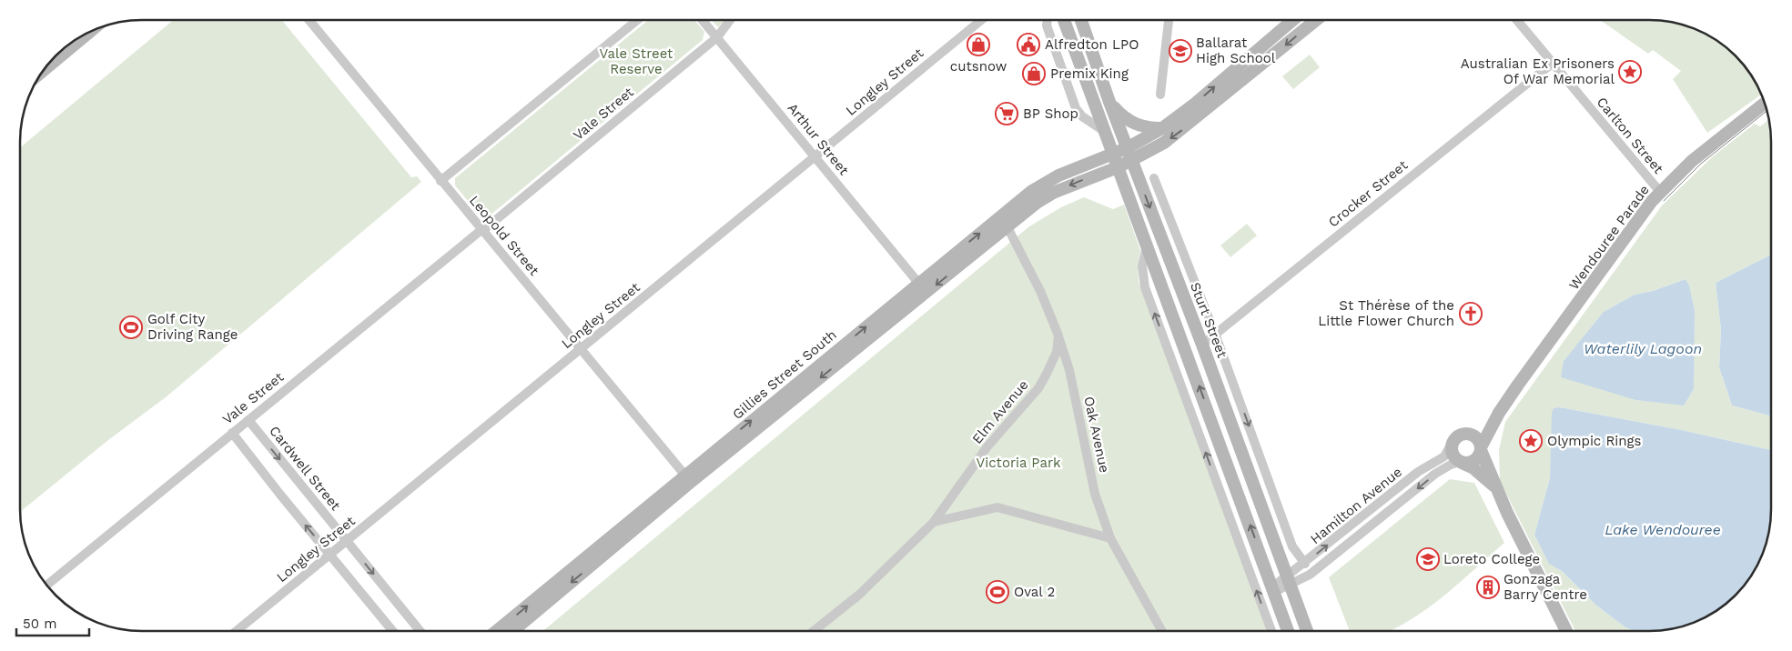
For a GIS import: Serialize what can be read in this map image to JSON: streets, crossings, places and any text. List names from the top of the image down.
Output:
{
  "streets": {
    "main road": ["Wendouree Parade", "Sturt Street", "Gillies Street South"],
    "street": [
      "Longley Street",
      "Vale Street",
      "Carlton Street",
      "Arthur Street",
      "Crocker Street",
      "Leopold Street",
      "Elm Avenue",
      "Oak Avenue",
      "Cardwell Street",
      "Hamilton Avenue"
    ]
  },
  "crossings": [
    ["Longley Street", "Arthur Street"],
    ["Longley Street", "Leopold Street"],
    ["Longley Street", "Cardwell Street"],
    ["Vale Street", "Arthur Street"],
    ["Vale Street", "Leopold Street"],
    ["Vale Street", "Cardwell Street"],
    ["Carlton Street", "Crocker Street"],
    ["Carlton Street", "Wendouree Parade"],
    ["Arthur Street", "Gillies Street South"],
    ["Crocker Street", "Sturt Street"],
    ["Leopold Street", "Gillies Street South"],
    ["Wendouree Parade", "Hamilton Avenue"],
    ["Sturt Street", "Gillies Street South"],
    ["Sturt Street", "Hamilton Avenue"],
    ["Elm Avenue", "Oak Avenue"]
  ],
  "water": ["Waterlily Lagoon", "Lake Wendouree"],
  "parks": ["Vale Street Reserve", "Victoria Park"],
  "places": {
    "shop": ["cutsnow", "Premix King"],
    "public building": ["Alfredton LPO"],
    "school or university": ["Ballarat High School", "Loreto College"],
    "place": ["Australian Ex Prisoners Of War Memorial", "Olympic Rings"],
    "supermarket": ["BP Shop"],
    "church": ["St Thérèse of the Little Flower Church"],
    "sports": ["Golf City Driving Range", "Oval 2"],
    "building": ["Gonzaga Barry Centre"]
  },
  "scale_bar": "50 m"
}
